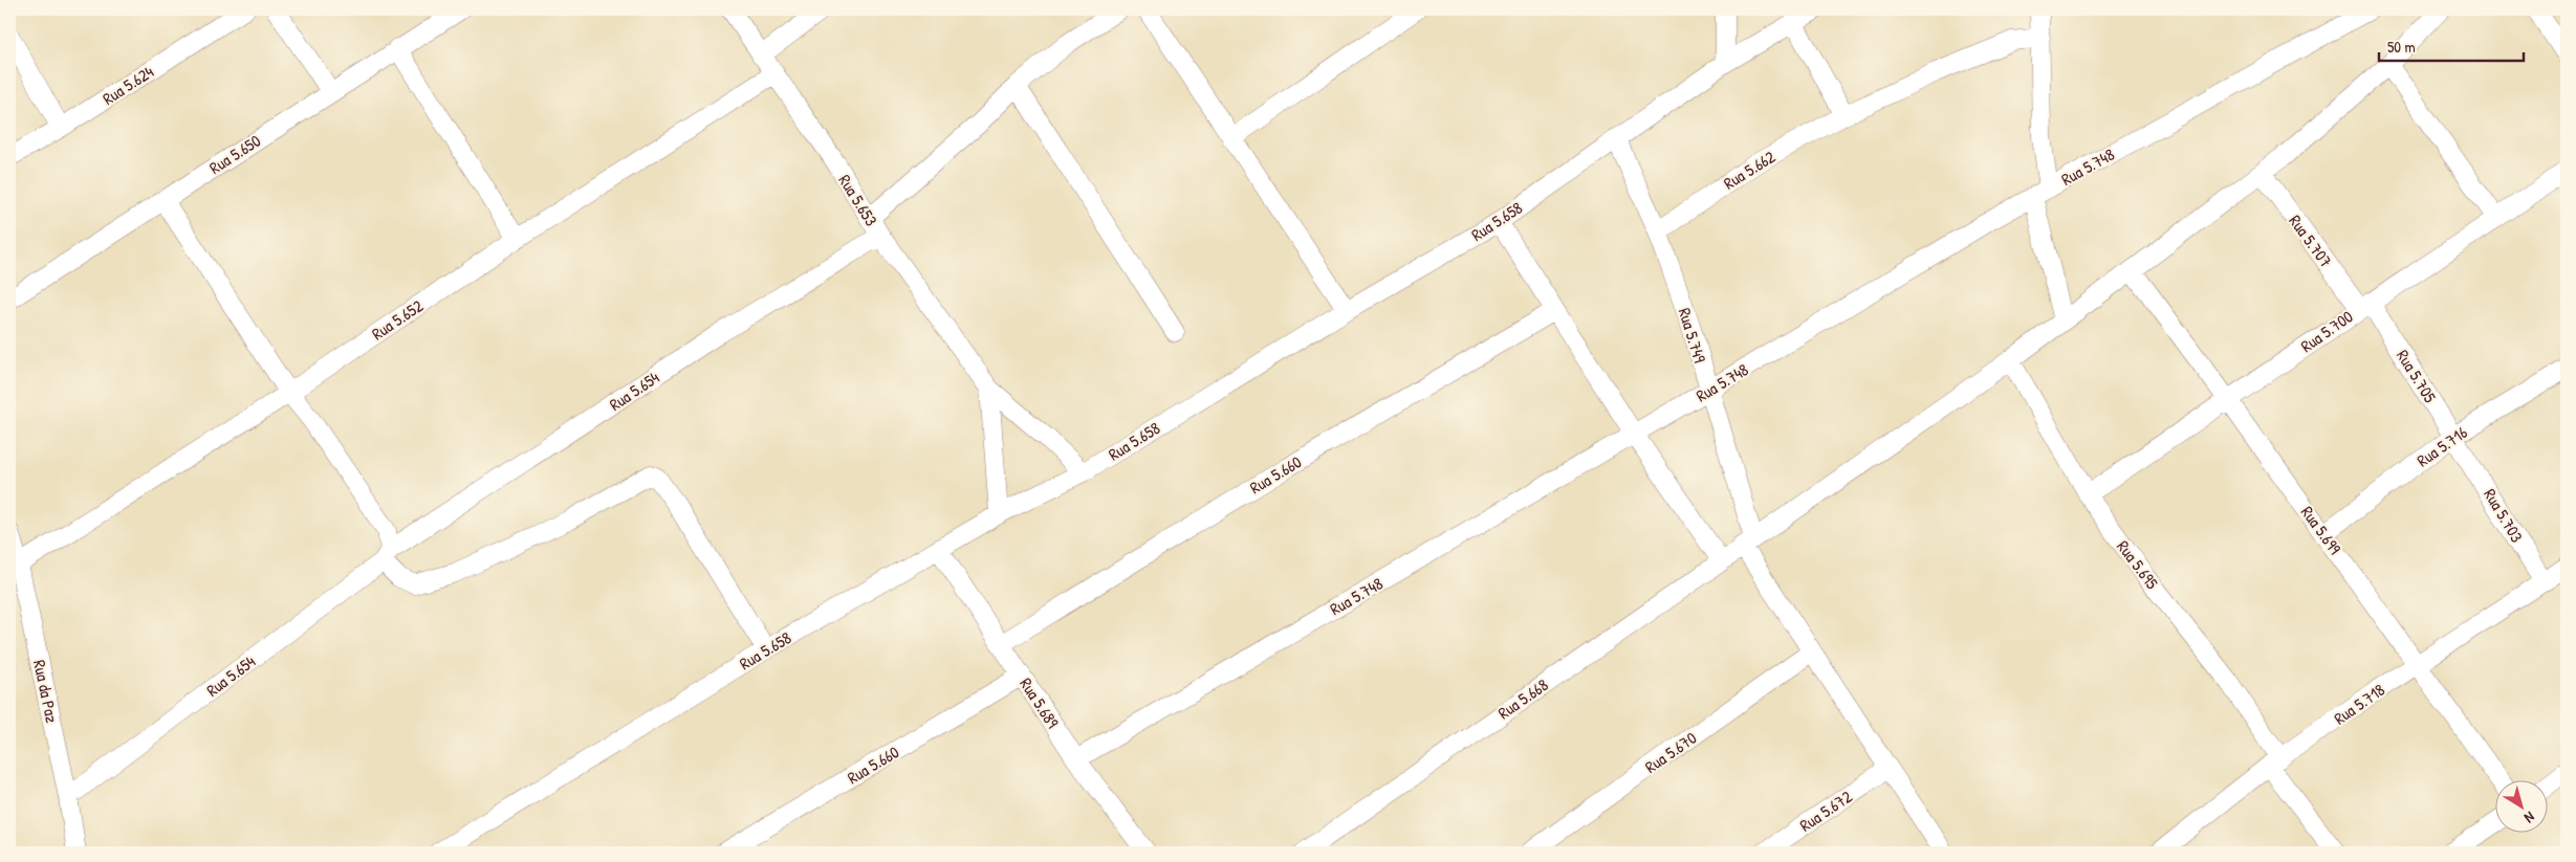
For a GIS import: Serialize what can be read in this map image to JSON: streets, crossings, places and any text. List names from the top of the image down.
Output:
{
  "streets": {
    "street": [
      "Rua 5.624",
      "Rua 5.650",
      "Rua 5.748",
      "Rua 5.662",
      "Rua 5.653",
      "Rua 5.658",
      "Rua 5.707",
      "Rua 5.652",
      "Rua 5.700",
      "Rua 5.749",
      "Rua 5.705",
      "Rua 5.654",
      "Rua 5.716",
      "Rua 5.660",
      "Rua 5.703",
      "Rua 5.699",
      "Rua 5.695",
      "Rua da Paz",
      "Rua 5.668",
      "Rua 5.689",
      "Rua 5.718",
      "Rua 5.670",
      "Rua 5.672"
    ]
  },
  "crossings": [
    ["Rua 5.748", "Rua 5.749"],
    ["Rua 5.748", "Rua 5.689"],
    ["Rua 5.662", "Rua 5.749"],
    ["Rua 5.653", "Rua 5.658"],
    ["Rua 5.653", "Rua 5.652"],
    ["Rua 5.653", "Rua 5.654"],
    ["Rua 5.658", "Rua 5.749"],
    ["Rua 5.658", "Rua 5.689"],
    ["Rua 5.707", "Rua 5.700"],
    ["Rua 5.707", "Rua 5.705"],
    ["Rua 5.652", "Rua da Paz"],
    ["Rua 5.700", "Rua 5.705"],
    ["Rua 5.700", "Rua 5.699"],
    ["Rua 5.700", "Rua 5.695"],
    ["Rua 5.749", "Rua 5.668"],
    ["Rua 5.749", "Rua 5.670"],
    ["Rua 5.749", "Rua 5.672"],
    ["Rua 5.705", "Rua 5.716"],
    ["Rua 5.705", "Rua 5.703"],
    ["Rua 5.654", "Rua da Paz"],
    ["Rua 5.716", "Rua 5.703"],
    ["Rua 5.716", "Rua 5.699"],
    ["Rua 5.660", "Rua 5.689"],
    ["Rua 5.703", "Rua 5.718"],
    ["Rua 5.699", "Rua 5.718"],
    ["Rua 5.695", "Rua 5.718"]
  ],
  "scale_bar": "50 m",
  "north": "bottom right"
}
